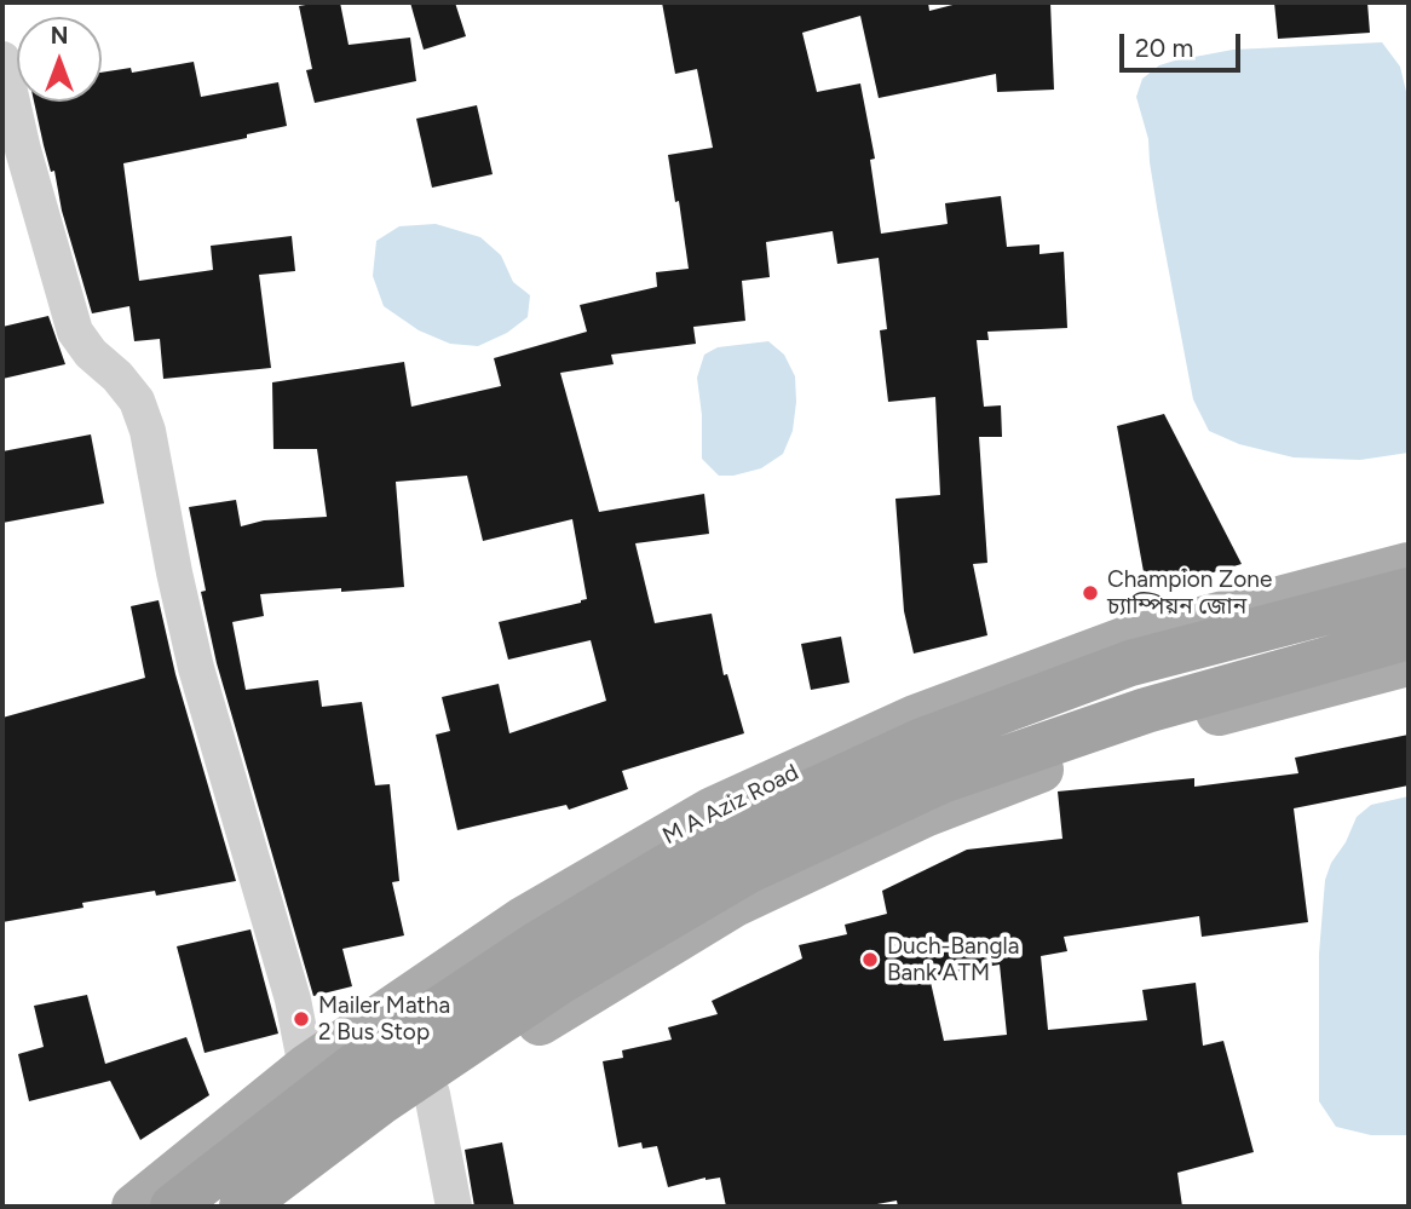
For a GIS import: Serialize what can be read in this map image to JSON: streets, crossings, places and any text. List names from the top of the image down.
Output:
{
  "streets": {
    "main road": ["M A Aziz Road"]
  },
  "places": ["Champion Zone চ্যাম্পিয়ন জোন", "Duch-Bangla Bank ATM", "Mailer Matha 2 Bus Stop"],
  "scale_bar": "20 m",
  "north": "top"
}
